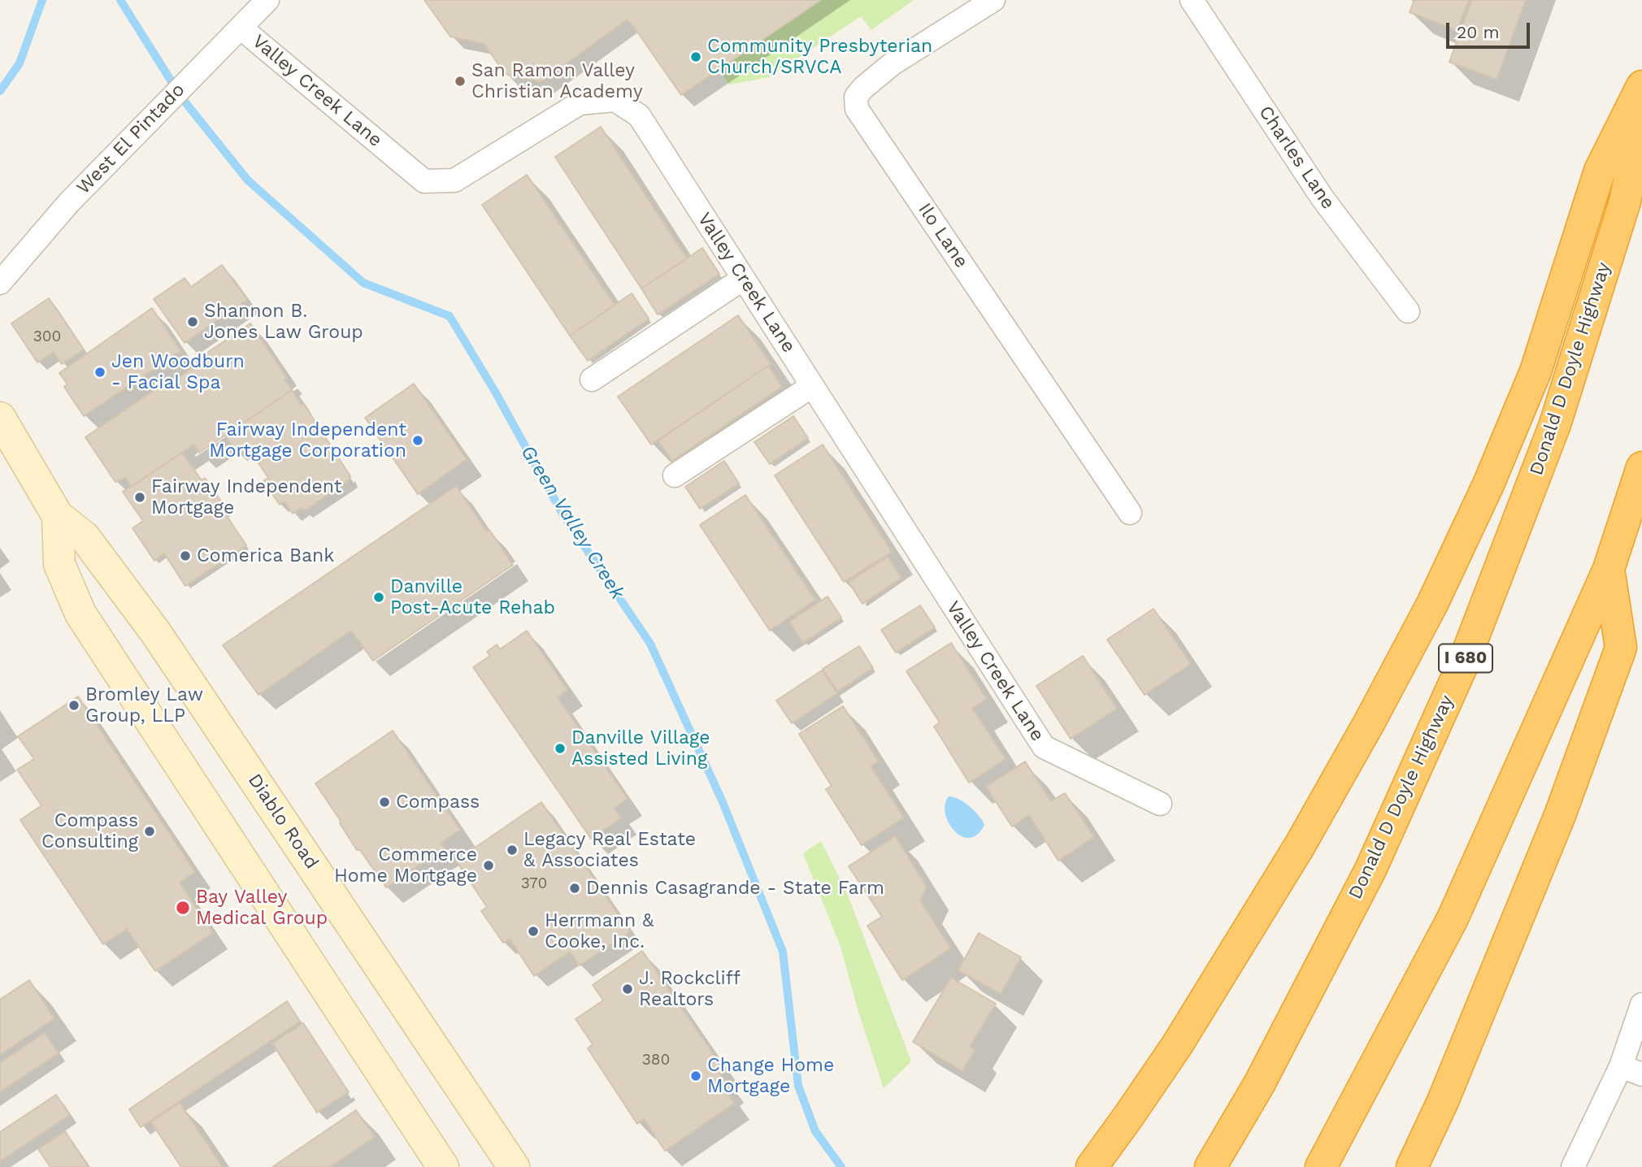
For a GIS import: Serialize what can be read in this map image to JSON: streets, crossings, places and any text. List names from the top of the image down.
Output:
{
  "streets": {
    "highway": ["Donald D Doyle Highway", "I 680"],
    "street": [
      "Valley Creek Lane",
      "West El Pintado",
      "Charles Lane",
      "Ilo Lane",
      "Diablo Road"
    ]
  },
  "crossings": [
    ["Valley Creek Lane", "West El Pintado"]
  ],
  "water": ["Green Valley Creek"],
  "places": [
    "Community Presbyterian Church/SRVCA",
    "San Ramon Valley Christian Academy",
    "Shannon B. Jones Law Group",
    "Jen Woodburn - Facial Spa",
    "Fairway Independent Mortgage Corporation",
    "Fairway Independent Mortgage",
    "Comerica Bank",
    "Danville Post-Acute Rehab",
    "Bromley Law Group, LLP",
    "Danville Village Assisted Living",
    "Compass",
    "Compass Consulting",
    "Legacy Real Estate & Associates",
    "Commerce Home Mortgage",
    "Dennis Casagrande - State Farm",
    "Bay Valley Medical Group",
    "Herrmann & Cooke, Inc.",
    "J. Rockcliff Realtors",
    "Change Home Mortgage"
  ],
  "house_numbers": ["300", "370", "380"],
  "scale_bar": "20 m"
}
